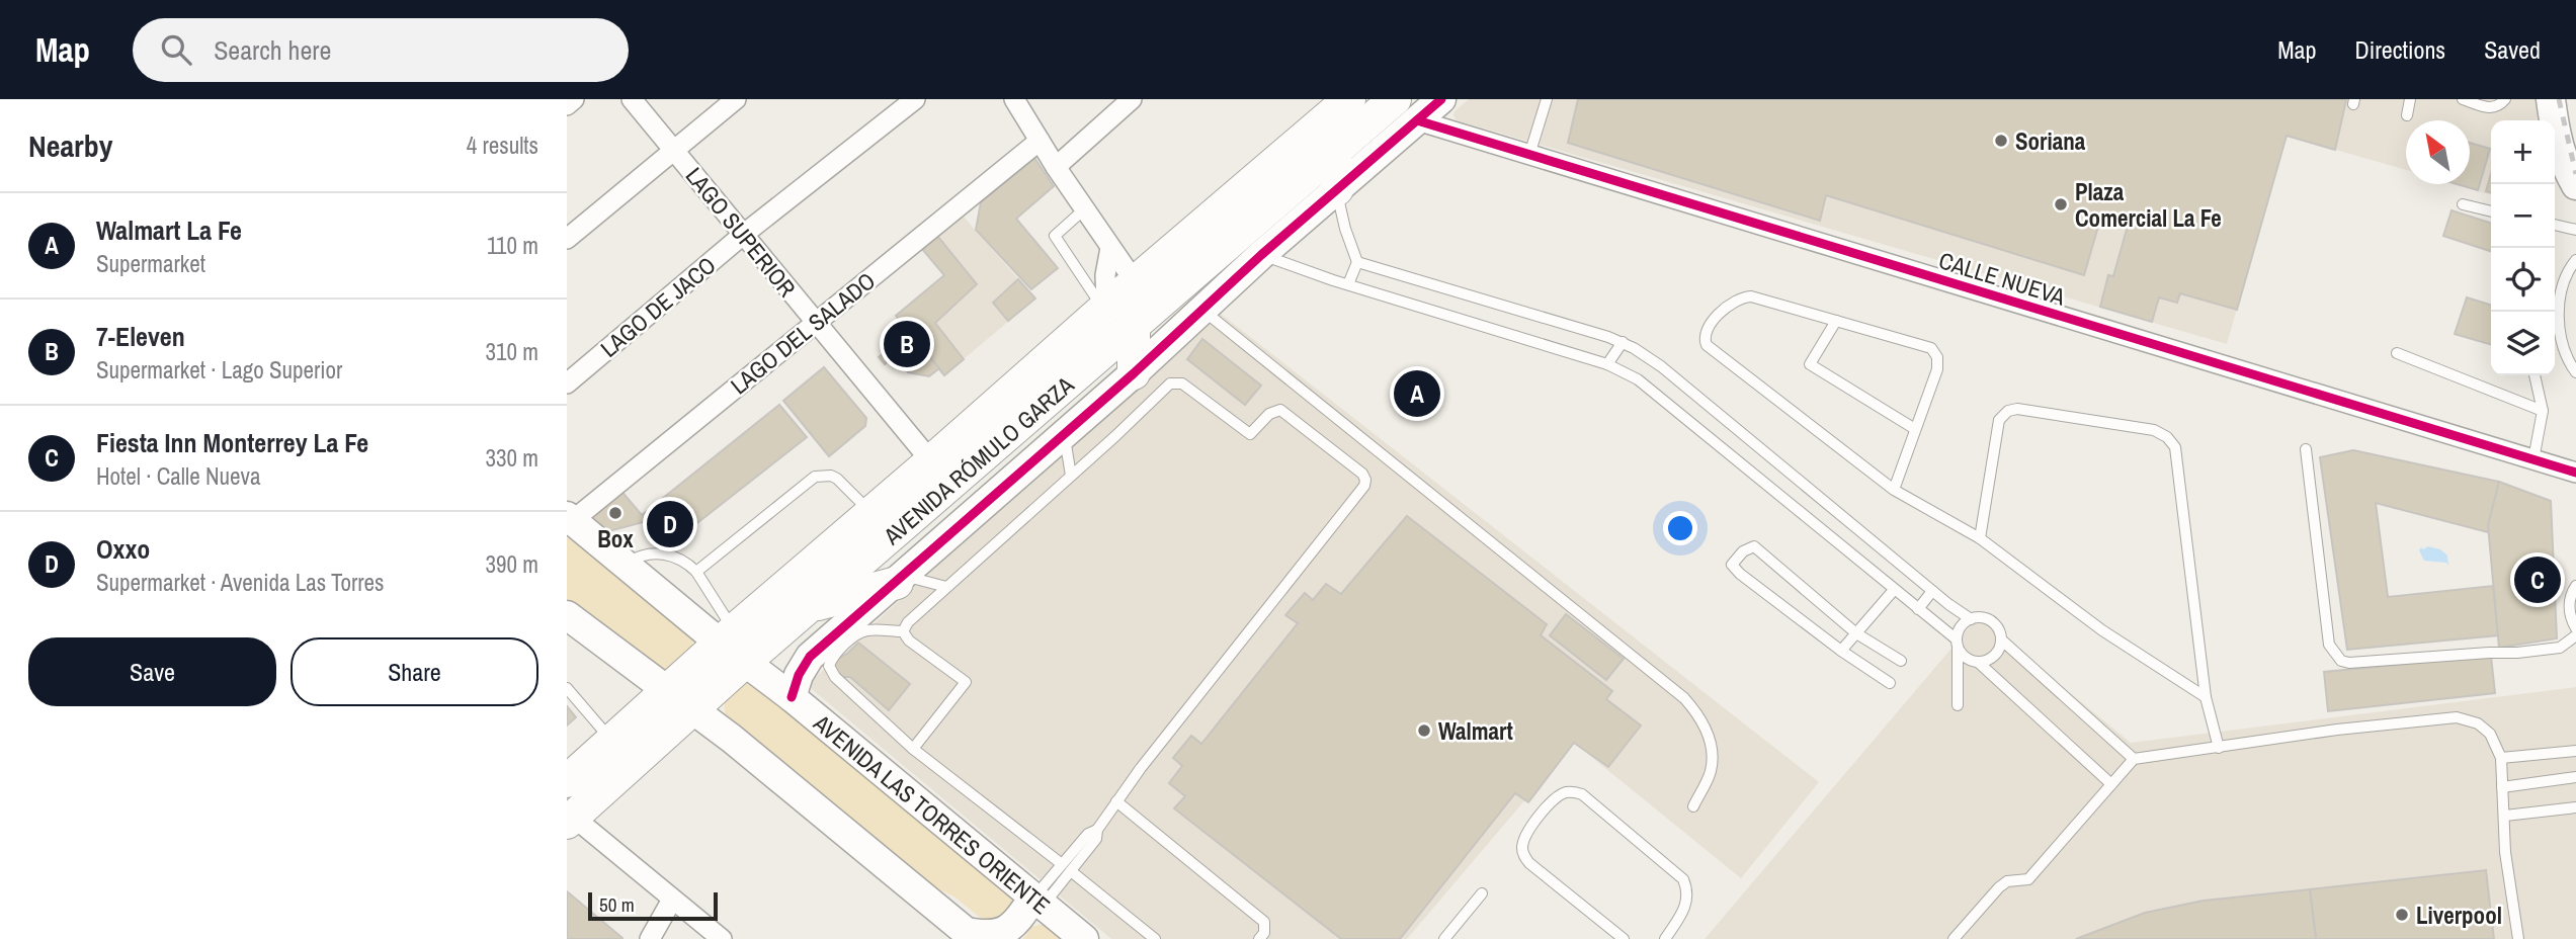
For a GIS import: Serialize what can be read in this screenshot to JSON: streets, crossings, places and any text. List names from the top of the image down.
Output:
{
  "streets": {
    "main road": ["AVENIDA RÓMULO GARZA"],
    "street": [
      "LAGO SUPERIOR",
      "CALLE NUEVA",
      "LAGO DE JACO",
      "LAGO DEL SALADO",
      "AVENIDA LAS TORRES ORIENTE"
    ]
  },
  "crossings": [
    ["LAGO SUPERIOR", "LAGO DE JACO"],
    ["LAGO SUPERIOR", "LAGO DEL SALADO"],
    ["LAGO SUPERIOR", "AVENIDA RÓMULO GARZA"],
    ["CALLE NUEVA", "AVENIDA RÓMULO GARZA"],
    ["LAGO DEL SALADO", "AVENIDA LAS TORRES ORIENTE"],
    ["AVENIDA RÓMULO GARZA", "AVENIDA LAS TORRES ORIENTE"]
  ],
  "places": [
    "Soriana",
    "Plaza Comercial La Fe",
    "Box",
    "Walmart",
    "Liverpool"
  ],
  "scale_bar": "50 m",
  "north": "top left",
  "page": {
    "header": "Map",
    "search": "Search here",
    "nav": ["Map", "Directions", "Saved"],
    "heading": ["Nearby", "4 results"],
    "map_buttons": ["+", "−"],
    "list": [
      {
        "mark": "A",
        "name": "Walmart La Fe",
        "note": "Supermarket",
        "value": "110 m"
      },
      {
        "mark": "B",
        "name": "7-Eleven",
        "note": "Supermarket · Lago Superior",
        "value": "310 m"
      },
      {
        "mark": "C",
        "name": "Fiesta Inn Monterrey La Fe",
        "note": "Hotel · Calle Nueva",
        "value": "330 m"
      },
      {
        "mark": "D",
        "name": "Oxxo",
        "note": "Supermarket · Avenida Las Torres",
        "value": "390 m"
      }
    ],
    "pins": [
      "B",
      "A",
      "D",
      "C"
    ],
    "buttons": ["Save", "Share"],
    "scale": "50 m"
  }
}
